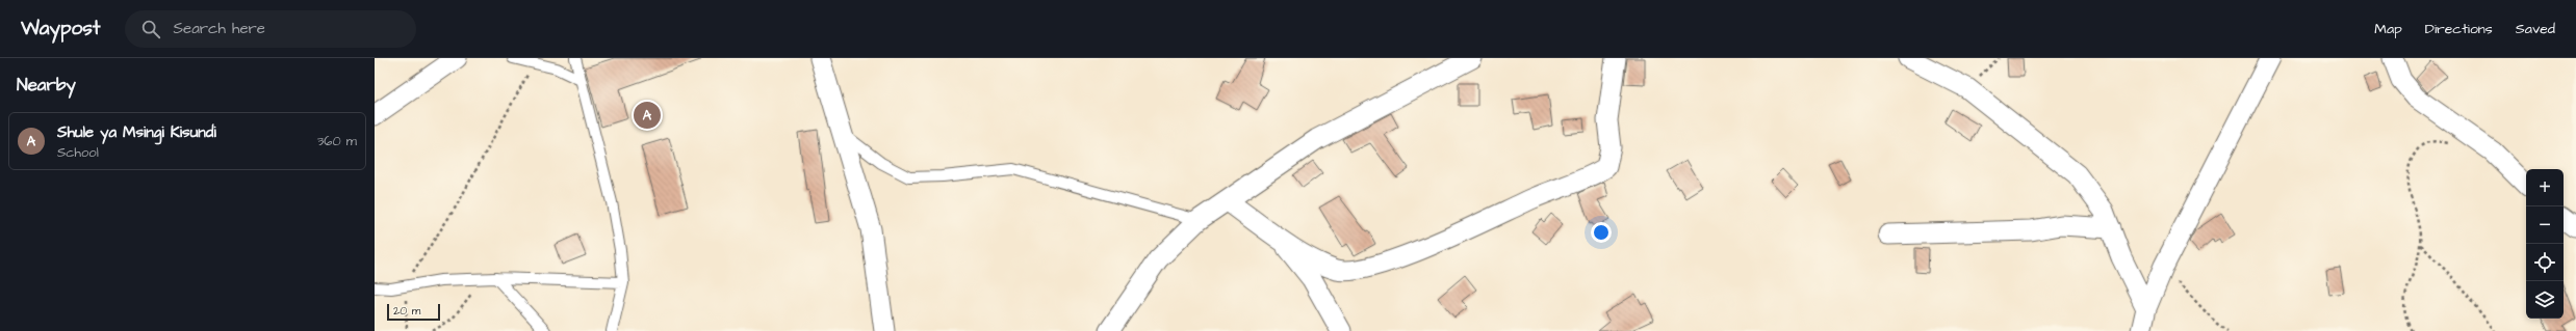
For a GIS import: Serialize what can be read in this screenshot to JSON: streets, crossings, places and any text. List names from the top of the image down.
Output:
{
  "scale_bar": "20 m",
  "page": {
    "header": "Waypost",
    "search": "Search here",
    "nav": ["Map", "Directions", "Saved"],
    "heading": "Nearby",
    "pins": "A",
    "list": [
      {
        "mark": "A",
        "name": "Shule ya Msingi Kisundi",
        "note": "School",
        "value": "360 m"
      }
    ],
    "map_buttons": ["+", "−"],
    "scale": "20 m"
  }
}
